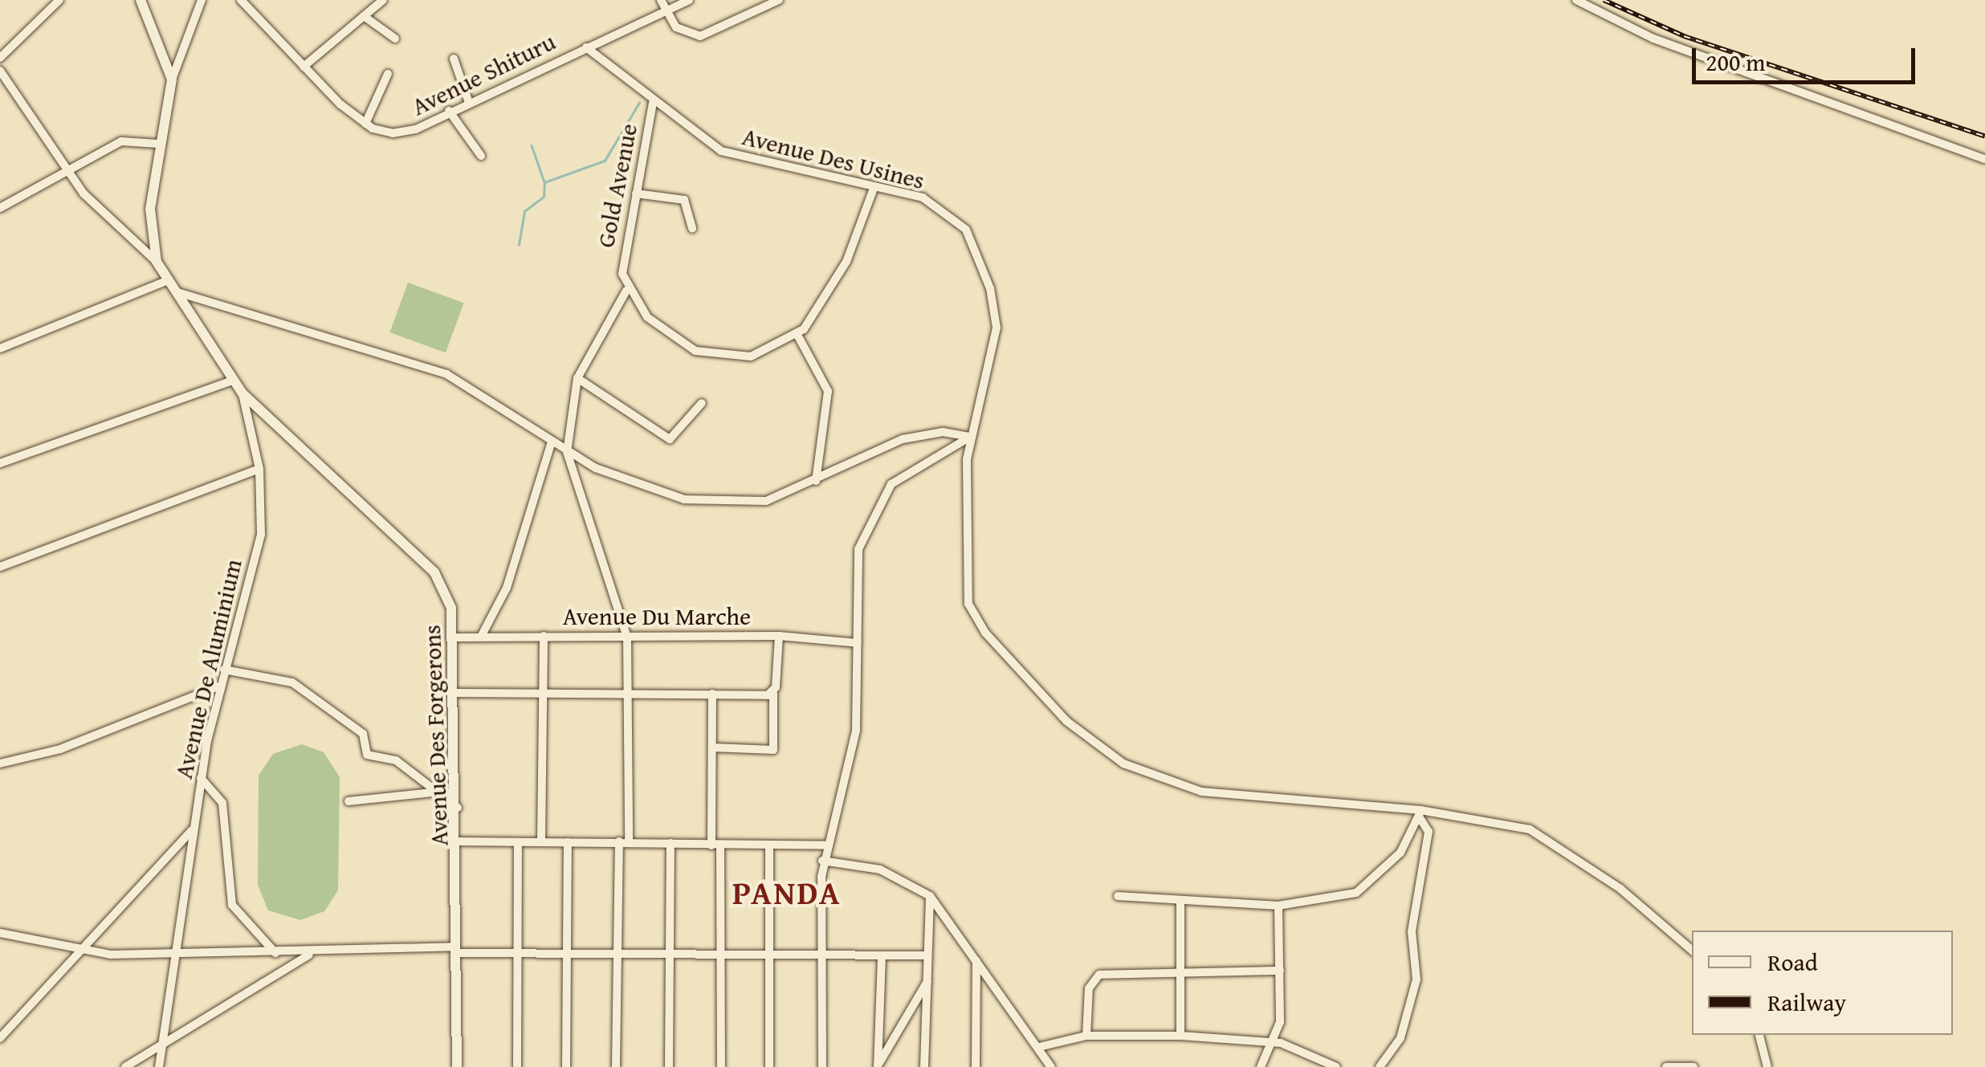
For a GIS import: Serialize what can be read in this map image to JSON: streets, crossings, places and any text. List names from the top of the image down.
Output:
{
  "streets": {
    "street": [
      "Avenue Shituru",
      "Avenue Des Usines",
      "Gold Avenue",
      "Avenue Du Marche",
      "Avenue De Aluminium",
      "Avenue Des Forgerons"
    ]
  },
  "crossings": [
    ["Avenue Shituru", "Avenue Des Usines"],
    ["Avenue Des Usines", "Gold Avenue"],
    ["Avenue Du Marche", "Avenue Des Forgerons"],
    ["Avenue De Aluminium", "Avenue Des Forgerons"]
  ],
  "districts": ["PANDA"],
  "legend": ["Road", "Railway"],
  "scale_bar": "200 m"
}
